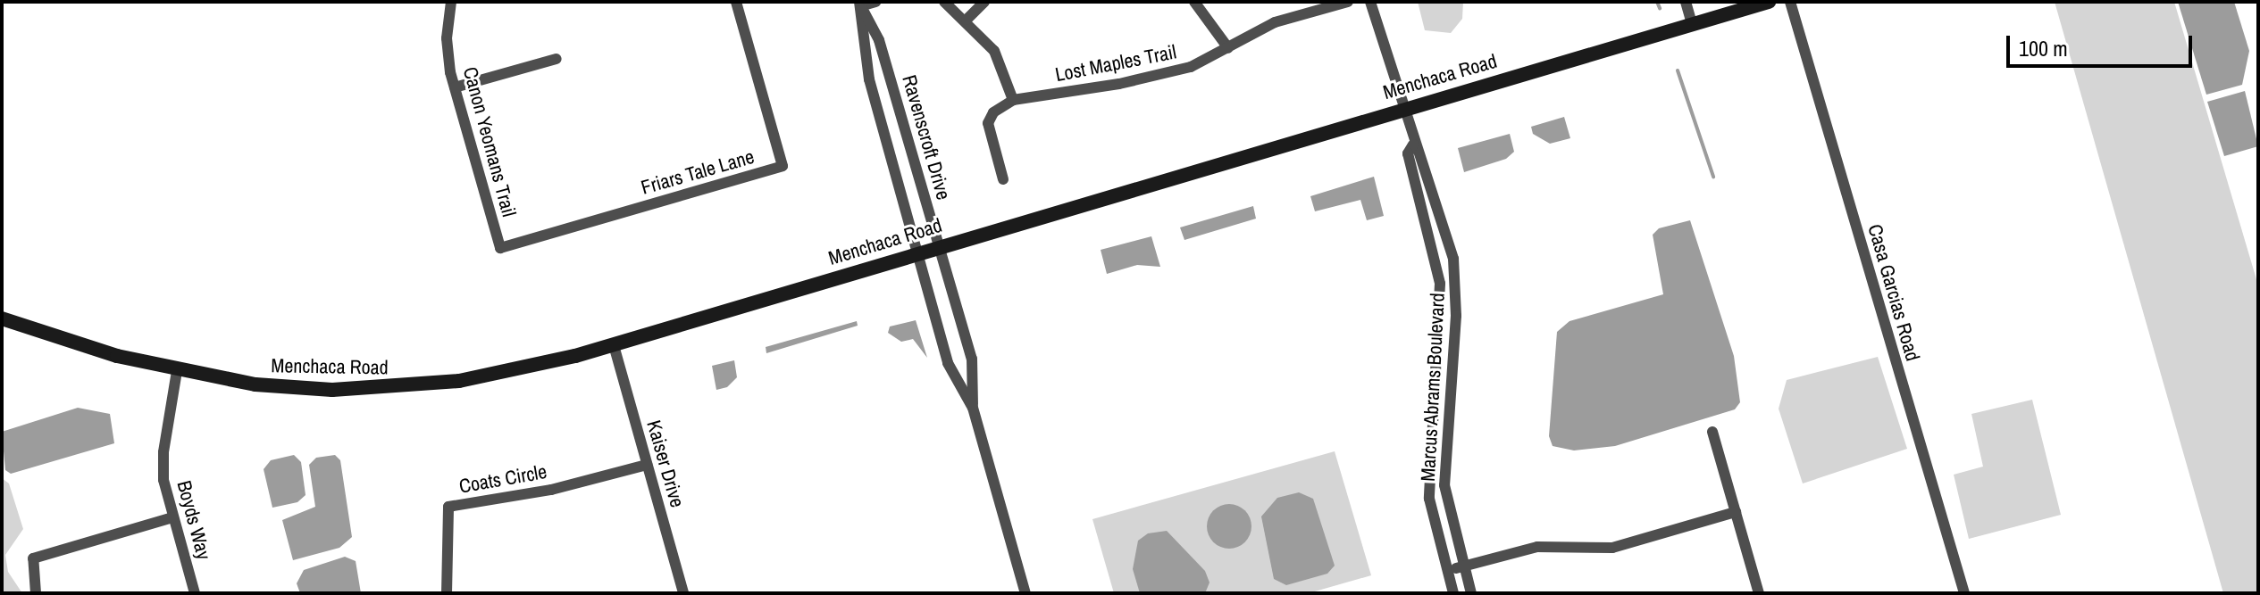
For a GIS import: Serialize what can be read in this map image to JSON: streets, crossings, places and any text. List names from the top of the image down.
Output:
{
  "streets": {
    "main road": ["Menchaca Road"],
    "street": [
      "Lost Maples Trail",
      "Ravenscroft Drive",
      "Canon Yeomans Trail",
      "Friars Tale Lane",
      "Casa Garcias Road",
      "Marcus Abrams Boulevard",
      "Kaiser Drive",
      "Coats Circle",
      "Boyds Way"
    ]
  },
  "crossings": [
    ["Menchaca Road", "Ravenscroft Drive"],
    ["Menchaca Road", "Marcus Abrams Boulevard"],
    ["Menchaca Road", "Kaiser Drive"],
    ["Menchaca Road", "Boyds Way"],
    ["Canon Yeomans Trail", "Friars Tale Lane"],
    ["Kaiser Drive", "Coats Circle"]
  ],
  "scale_bar": "100 m"
}
